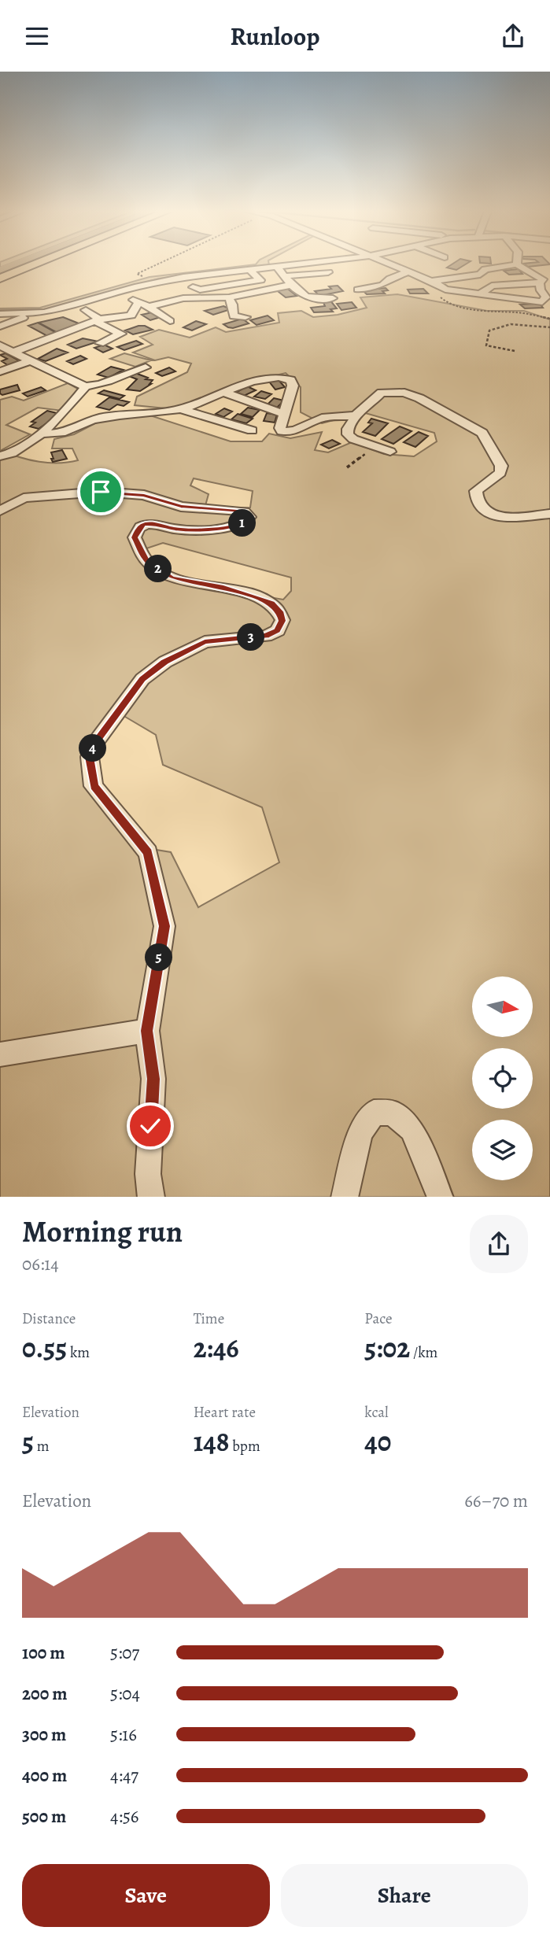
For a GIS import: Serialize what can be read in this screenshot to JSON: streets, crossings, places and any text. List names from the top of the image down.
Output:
{
  "north": "right",
  "page": {
    "header": "Runloop",
    "pins": [
      "1",
      "2",
      "3",
      "4",
      "5"
    ],
    "heading": ["Morning run", "06:14"],
    "stats": [
      ["Distance", "0.55 km"],
      ["Time", "2:46"],
      ["Pace", "5:02 /km"],
      ["Elevation", "5 m"],
      ["Heart rate", "148 bpm"],
      ["kcal", "40"]
    ],
    "chart": ["Elevation", "66–70 m"],
    "list": [
      {
        "name": "100 m",
        "note": "5:07"
      },
      {
        "name": "200 m",
        "note": "5:04"
      },
      {
        "name": "300 m",
        "note": "5:16"
      },
      {
        "name": "400 m",
        "note": "4:47"
      },
      {
        "name": "500 m",
        "note": "4:56"
      }
    ],
    "buttons": ["Save", "Share"]
  }
}
